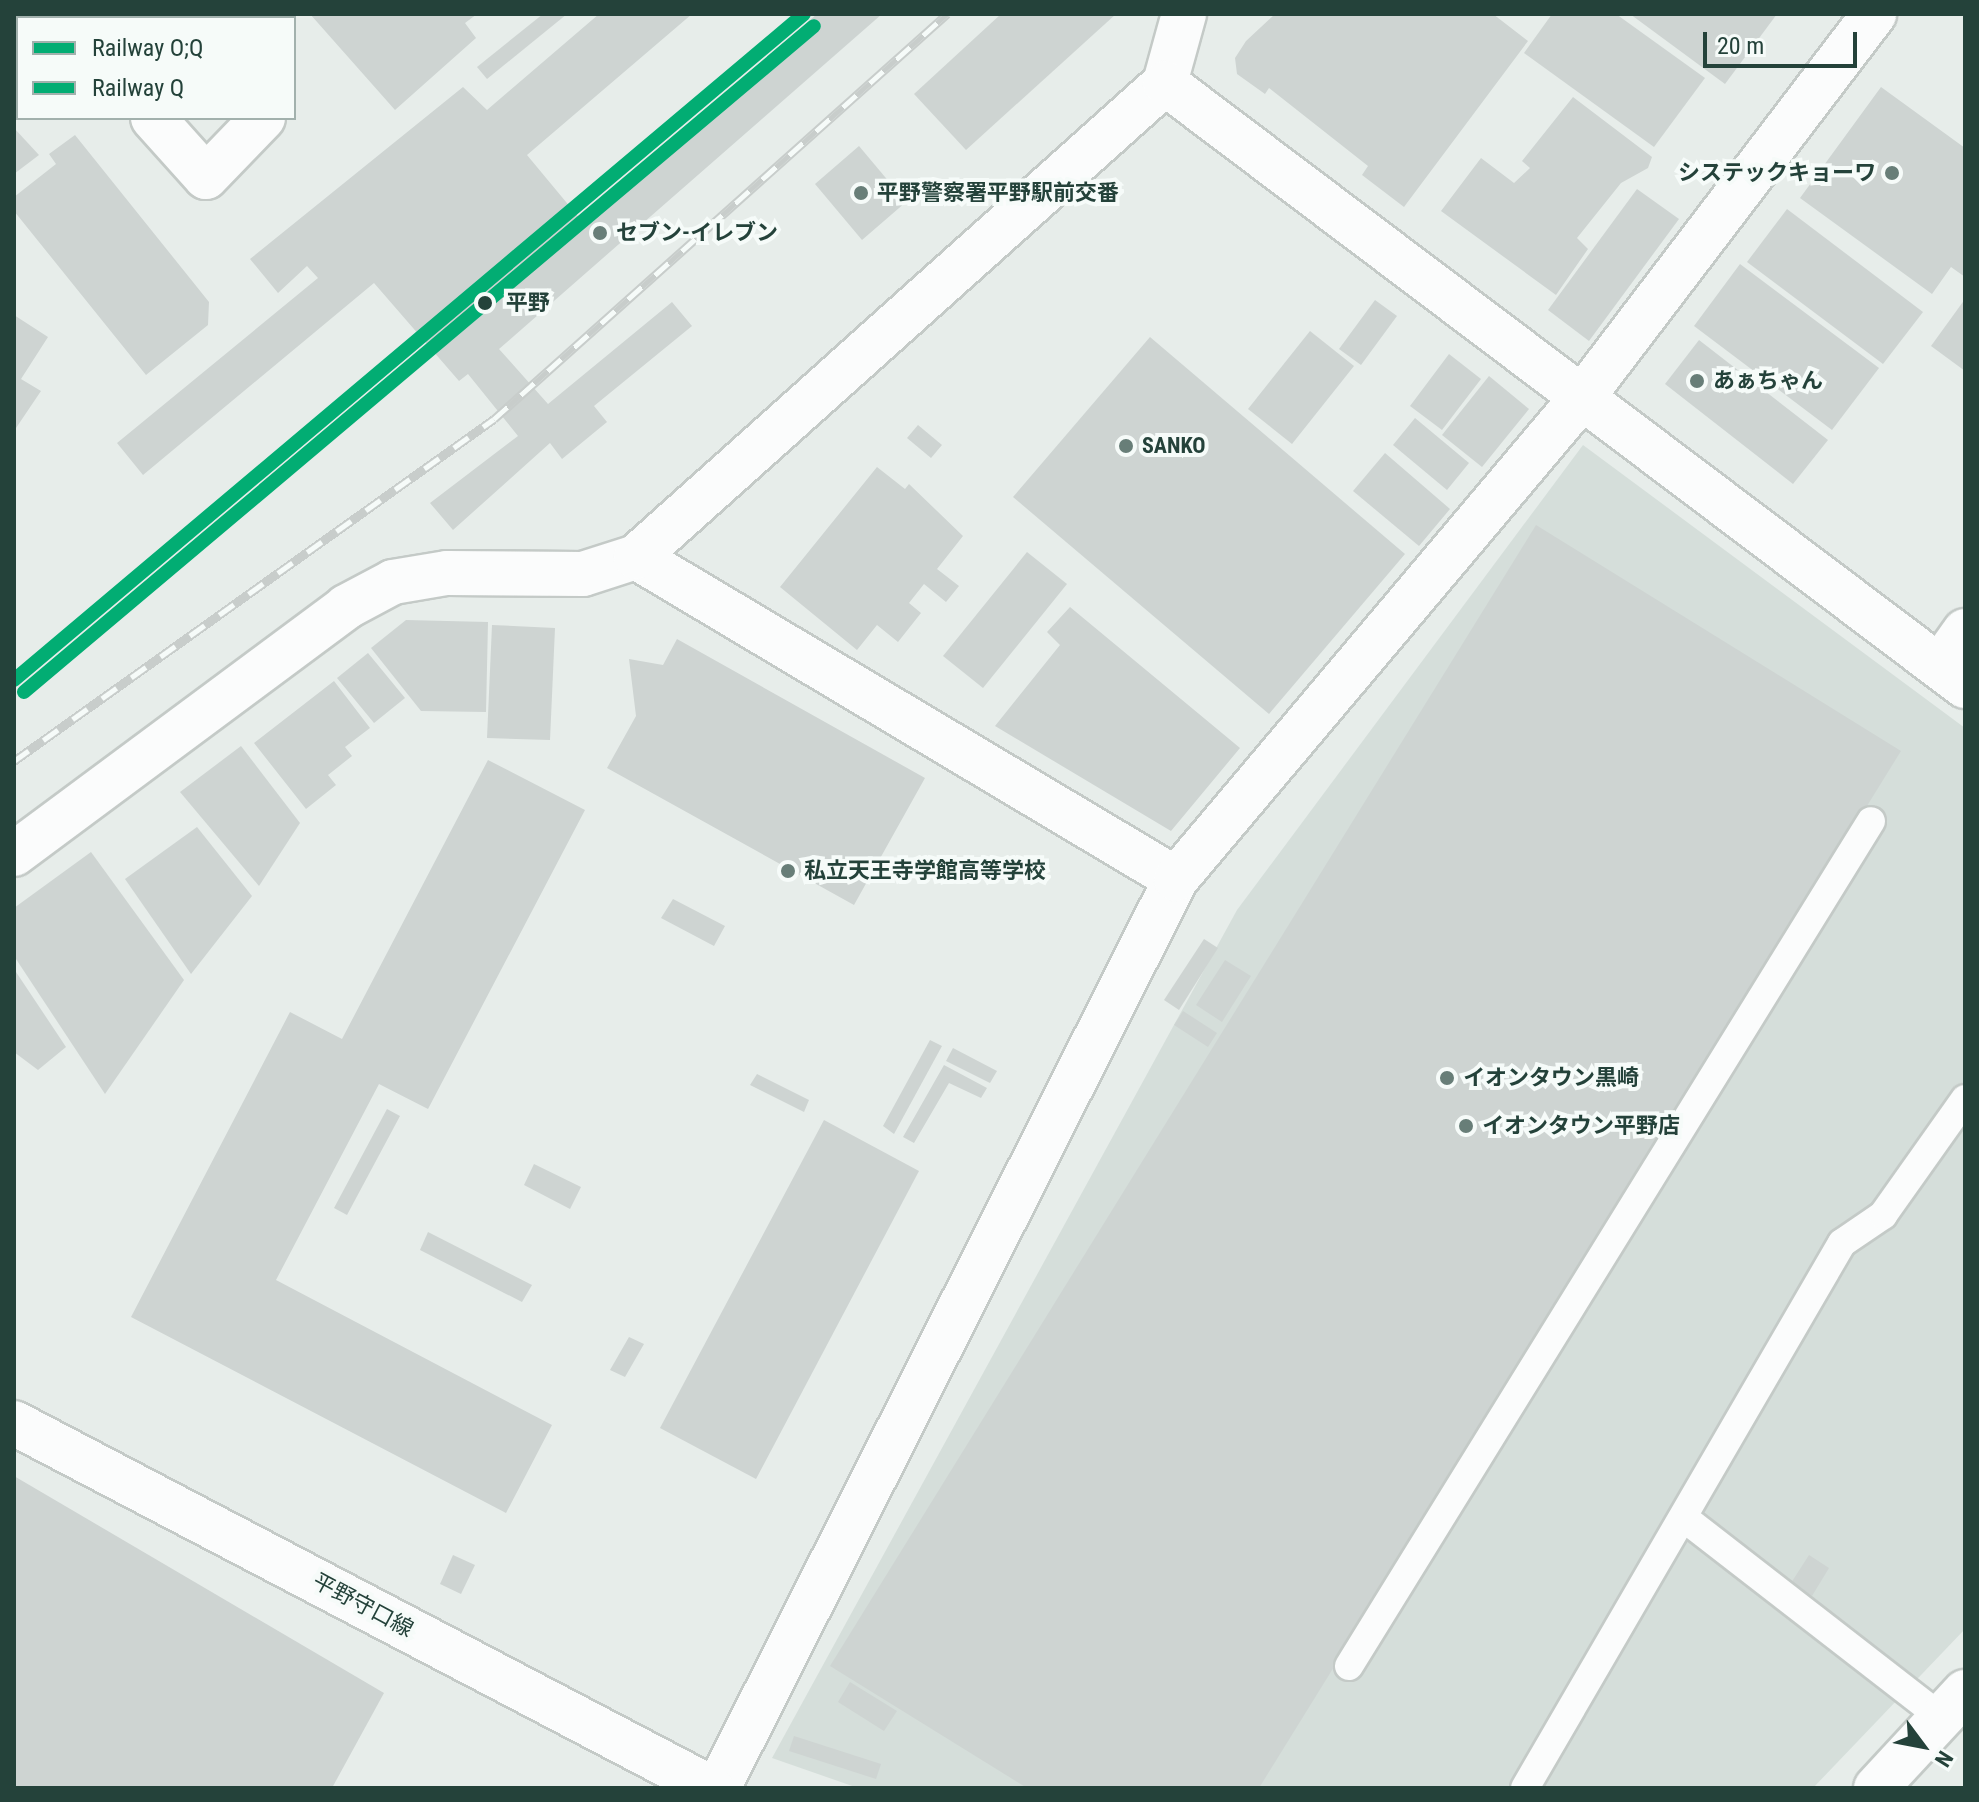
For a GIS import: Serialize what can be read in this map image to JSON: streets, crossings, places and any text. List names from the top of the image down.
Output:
{
  "streets": {
    "street": ["平野守口線"]
  },
  "places": [
    "システックキョーワ",
    "平野警察署平野駅前交番",
    "セブン-イレブン",
    "平野",
    "あぁちゃん",
    "SANKO",
    "私立天王寺学館高等学校",
    "イオンタウン黒崎",
    "イオンタウン平野店"
  ],
  "lines": ["rail line O;Q", "rail line Q"],
  "legend": ["Railway O;Q", "Railway Q"],
  "scale_bar": "20 m",
  "north": "bottom right"
}
